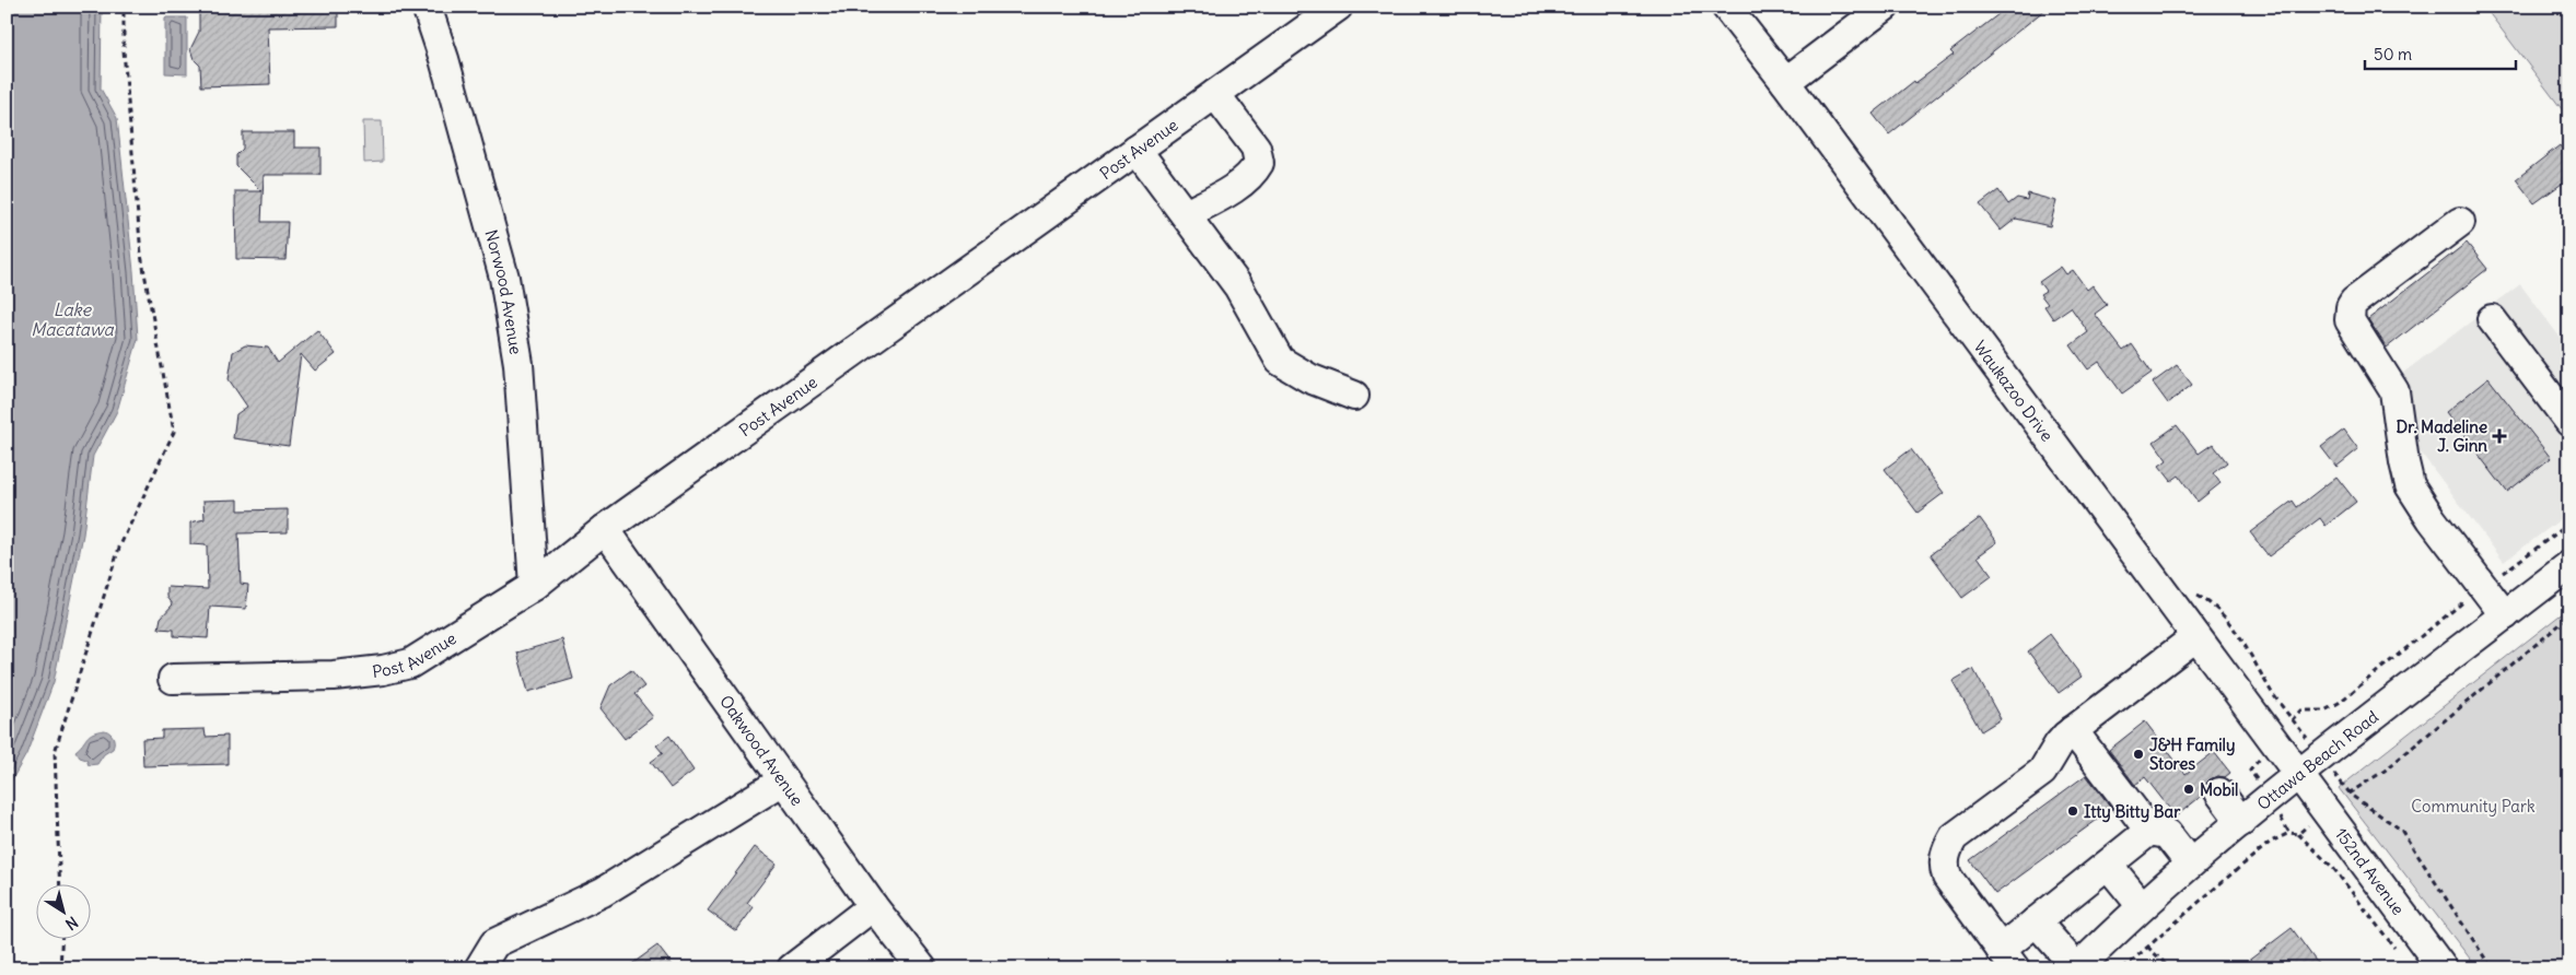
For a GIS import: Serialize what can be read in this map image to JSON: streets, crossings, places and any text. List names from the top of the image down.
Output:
{
  "streets": {
    "street": [
      "Post Avenue",
      "Norwood Avenue",
      "Waukazoo Drive",
      "Oakwood Avenue",
      "Ottawa Beach Road",
      "152nd Avenue"
    ]
  },
  "crossings": [
    ["Post Avenue", "Norwood Avenue"],
    ["Post Avenue", "Oakwood Avenue"],
    ["Waukazoo Drive", "Ottawa Beach Road"],
    ["Waukazoo Drive", "152nd Avenue"],
    ["Ottawa Beach Road", "152nd Avenue"]
  ],
  "water": ["Lake Macatawa"],
  "parks": ["Community Park"],
  "places": {
    "health": ["Dr. Madeline J. Ginn"],
    "other": ["J&H Family Stores", "Mobil", "Itty Bitty Bar"]
  },
  "scale_bar": "50 m",
  "north": "bottom right"
}
